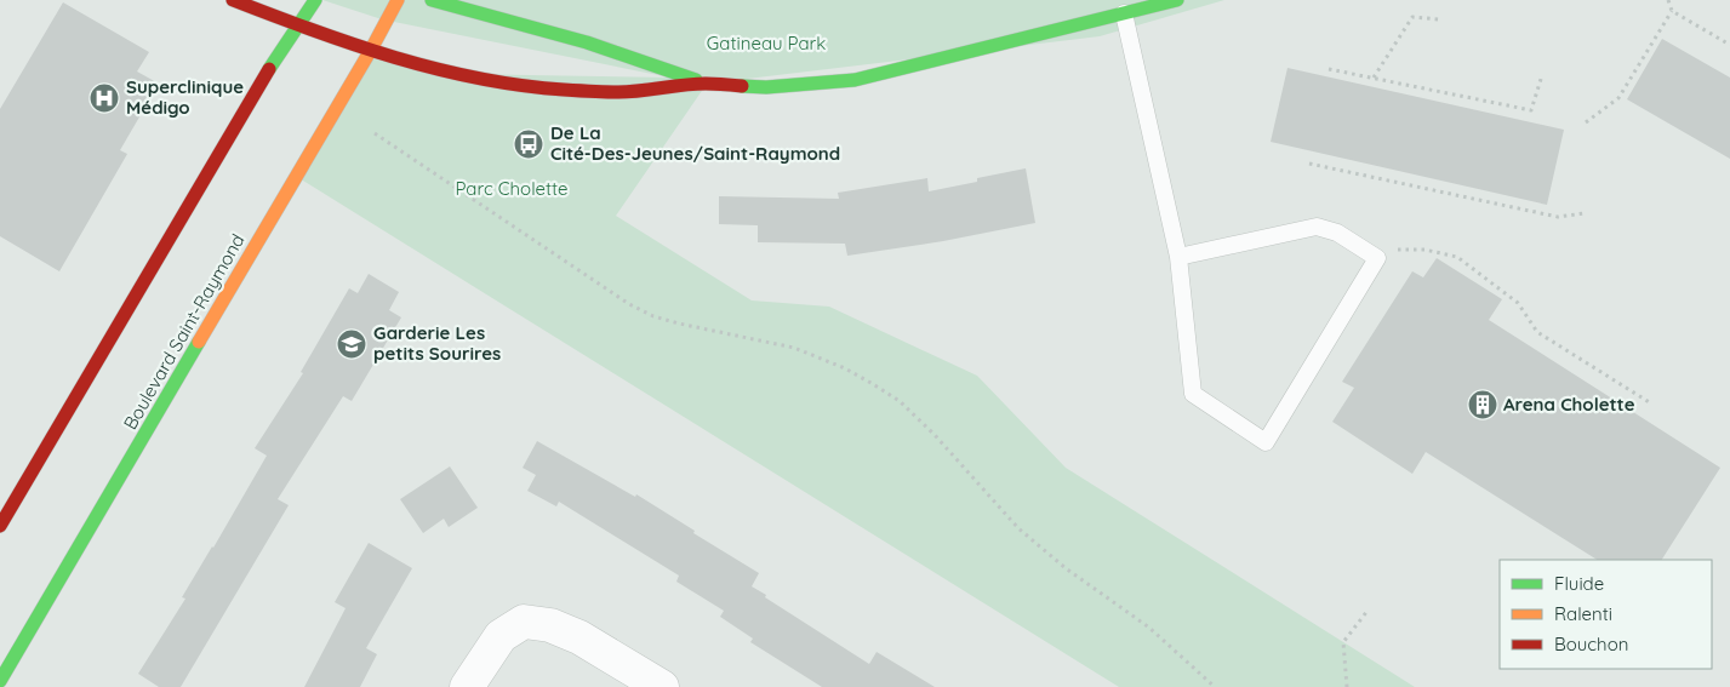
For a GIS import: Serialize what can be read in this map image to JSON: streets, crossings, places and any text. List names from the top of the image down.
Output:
{
  "streets": {
    "main road": ["Boulevard Saint-Raymond"]
  },
  "parks": ["Gatineau Park", "Parc Cholette"],
  "places": {
    "hospital": ["Superclinique Médigo"],
    "bus stop": ["De La Cité-Des-Jeunes/Saint-Raymond"],
    "school or university": ["Garderie Les petits Sourires"],
    "building": ["Arena Cholette"]
  },
  "legend": ["Fluide", "Ralenti", "Bouchon"]
}
